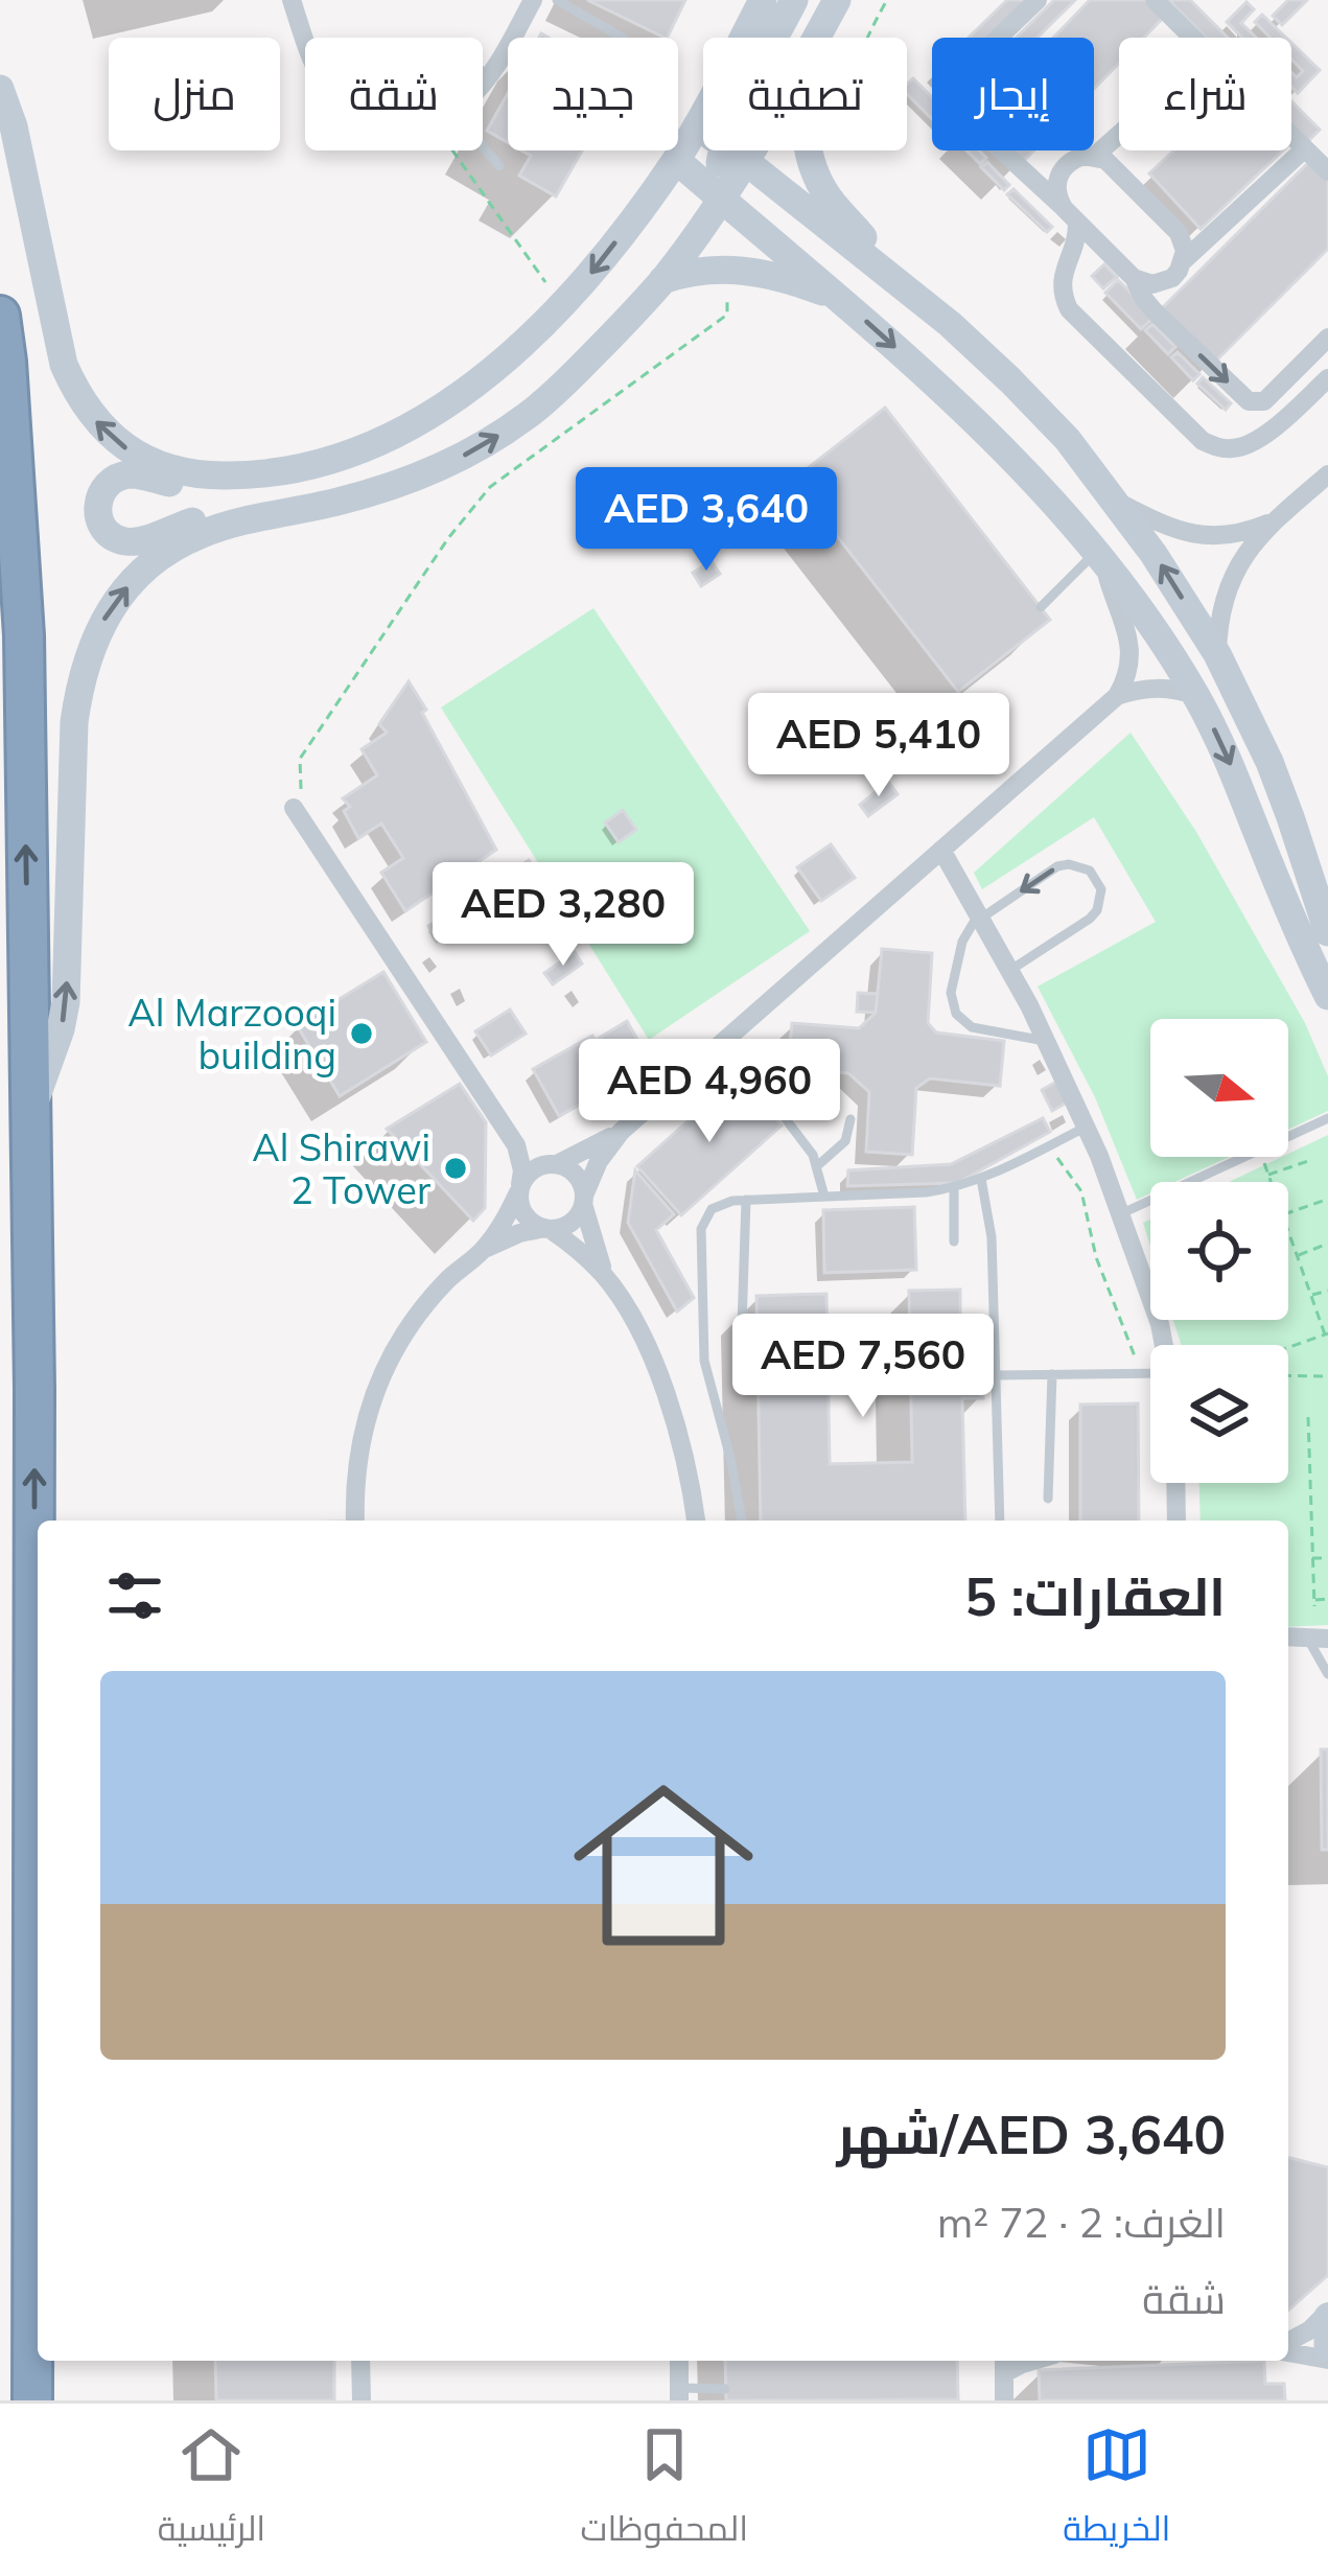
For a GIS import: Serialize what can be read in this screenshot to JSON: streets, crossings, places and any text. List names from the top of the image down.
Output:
{
  "places": ["Al Marzooqi building", "Al Shirawi 2 Tower"],
  "north": "right",
  "page": {
    "chip": [
      "شراء",
      "إيجار",
      "تصفية",
      "جديد",
      "شقة",
      "منزل"
    ],
    "price": [
      "AED 3,640",
      "AED 5,410",
      "AED 3,280",
      "AED 4,960",
      "AED 7,560"
    ],
    "heading": "العقارات: 5",
    "list": [
      {
        "name": "AED 3,640/شهر",
        "note": "الغرف: 2 · 72 m² · شقة"
      }
    ],
    "tabs": ["الخريطة", "المحفوظات", "الرئيسية"]
  }
}
